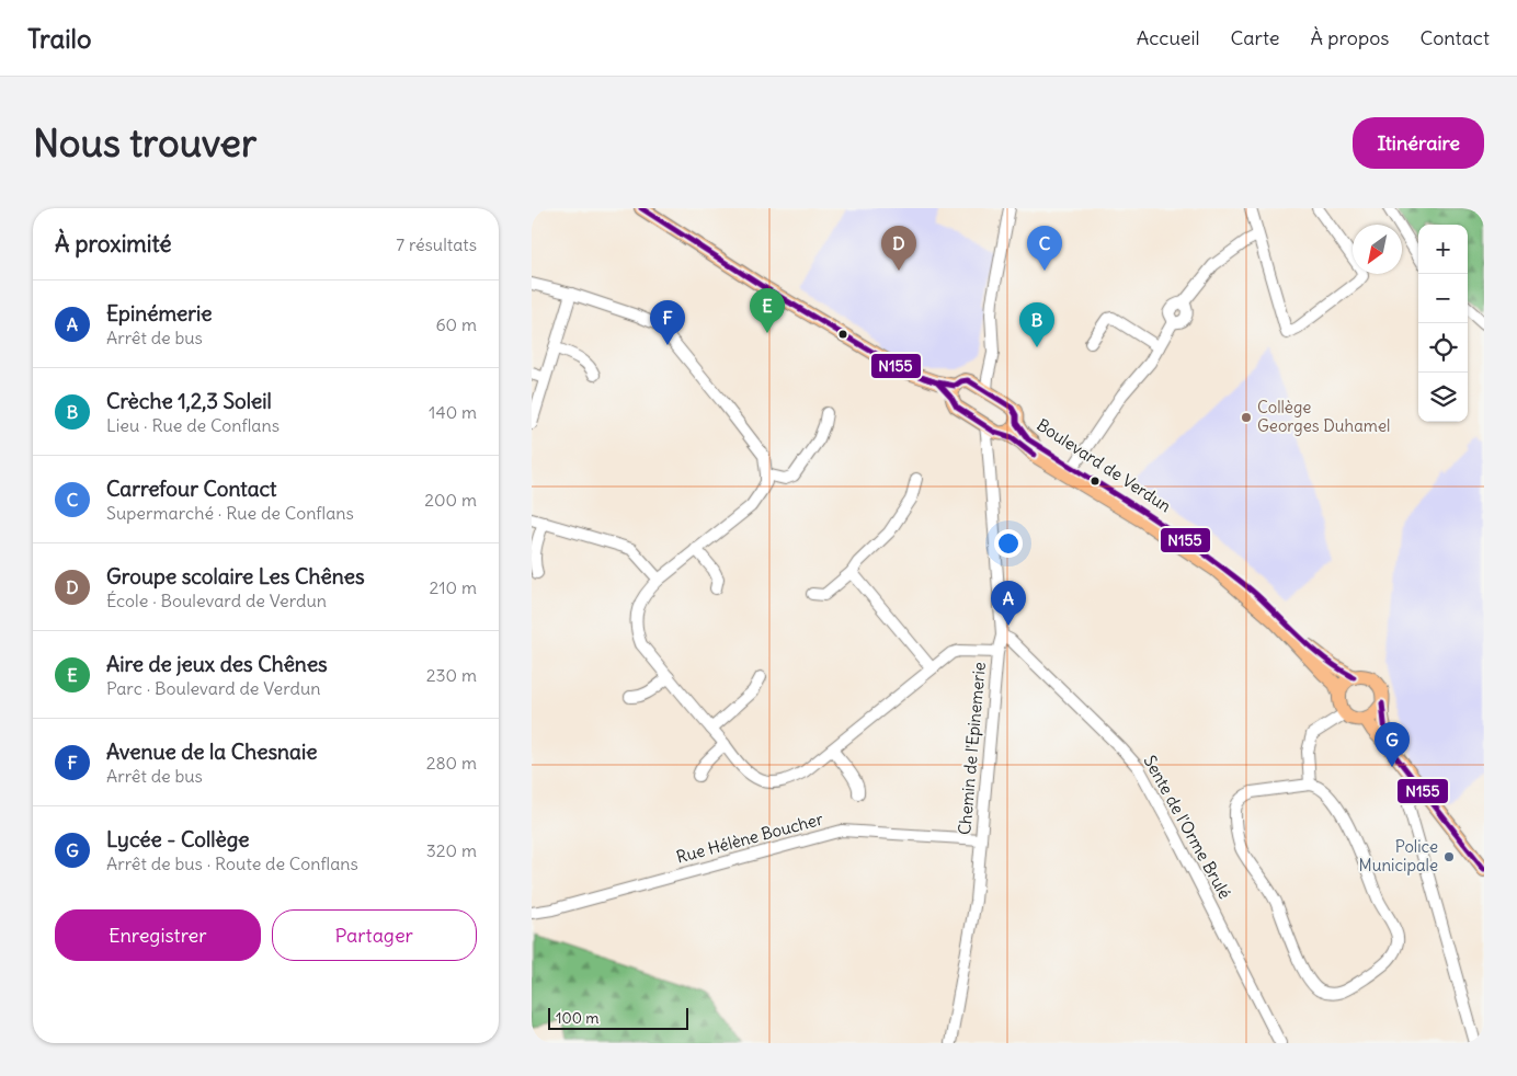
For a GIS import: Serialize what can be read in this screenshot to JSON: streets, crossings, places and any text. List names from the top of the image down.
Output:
{
  "streets": {
    "main road": ["Boulevard de Verdun"],
    "street": ["Chemin de l'Epinemerie", "Sente de l'Orme Brulé", "Rue Hélène Boucher"]
  },
  "crossings": [
    ["Boulevard de Verdun", "Chemin de l'Epinemerie"],
    ["Chemin de l'Epinemerie", "Sente de l'Orme Brulé"],
    ["Chemin de l'Epinemerie", "Rue Hélène Boucher"]
  ],
  "places": ["Collège Georges Duhamel", "Police Municipale"],
  "lines": ["transit line N155"],
  "scale_bar": "100 m",
  "north": "bottom left",
  "page": {
    "header": "Trailo",
    "nav": [
      "Accueil",
      "Carte",
      "À propos",
      "Contact"
    ],
    "buttons": [
      "Itinéraire",
      ["Enregistrer", "Partager"]
    ],
    "title": "Nous trouver",
    "heading": ["À proximité", "7 résultats"],
    "map_buttons": ["+", "−"],
    "pins": [
      "C",
      "D",
      "E",
      "F",
      "B",
      "A",
      "G"
    ],
    "list": [
      {
        "mark": "A",
        "name": "Epinémerie",
        "note": "Arrêt de bus",
        "value": "60 m"
      },
      {
        "mark": "B",
        "name": "Crèche 1,2,3 Soleil",
        "note": "Lieu · Rue de Conflans",
        "value": "140 m"
      },
      {
        "mark": "C",
        "name": "Carrefour Contact",
        "note": "Supermarché · Rue de Conflans",
        "value": "200 m"
      },
      {
        "mark": "D",
        "name": "Groupe scolaire Les Chênes",
        "note": "École · Boulevard de Verdun",
        "value": "210 m"
      },
      {
        "mark": "E",
        "name": "Aire de jeux des Chênes",
        "note": "Parc · Boulevard de Verdun",
        "value": "230 m"
      },
      {
        "mark": "F",
        "name": "Avenue de la Chesnaie",
        "note": "Arrêt de bus",
        "value": "280 m"
      },
      {
        "mark": "G",
        "name": "Lycée - Collège",
        "note": "Arrêt de bus · Route de Conflans",
        "value": "320 m"
      }
    ],
    "scale": "100 m"
  }
}
